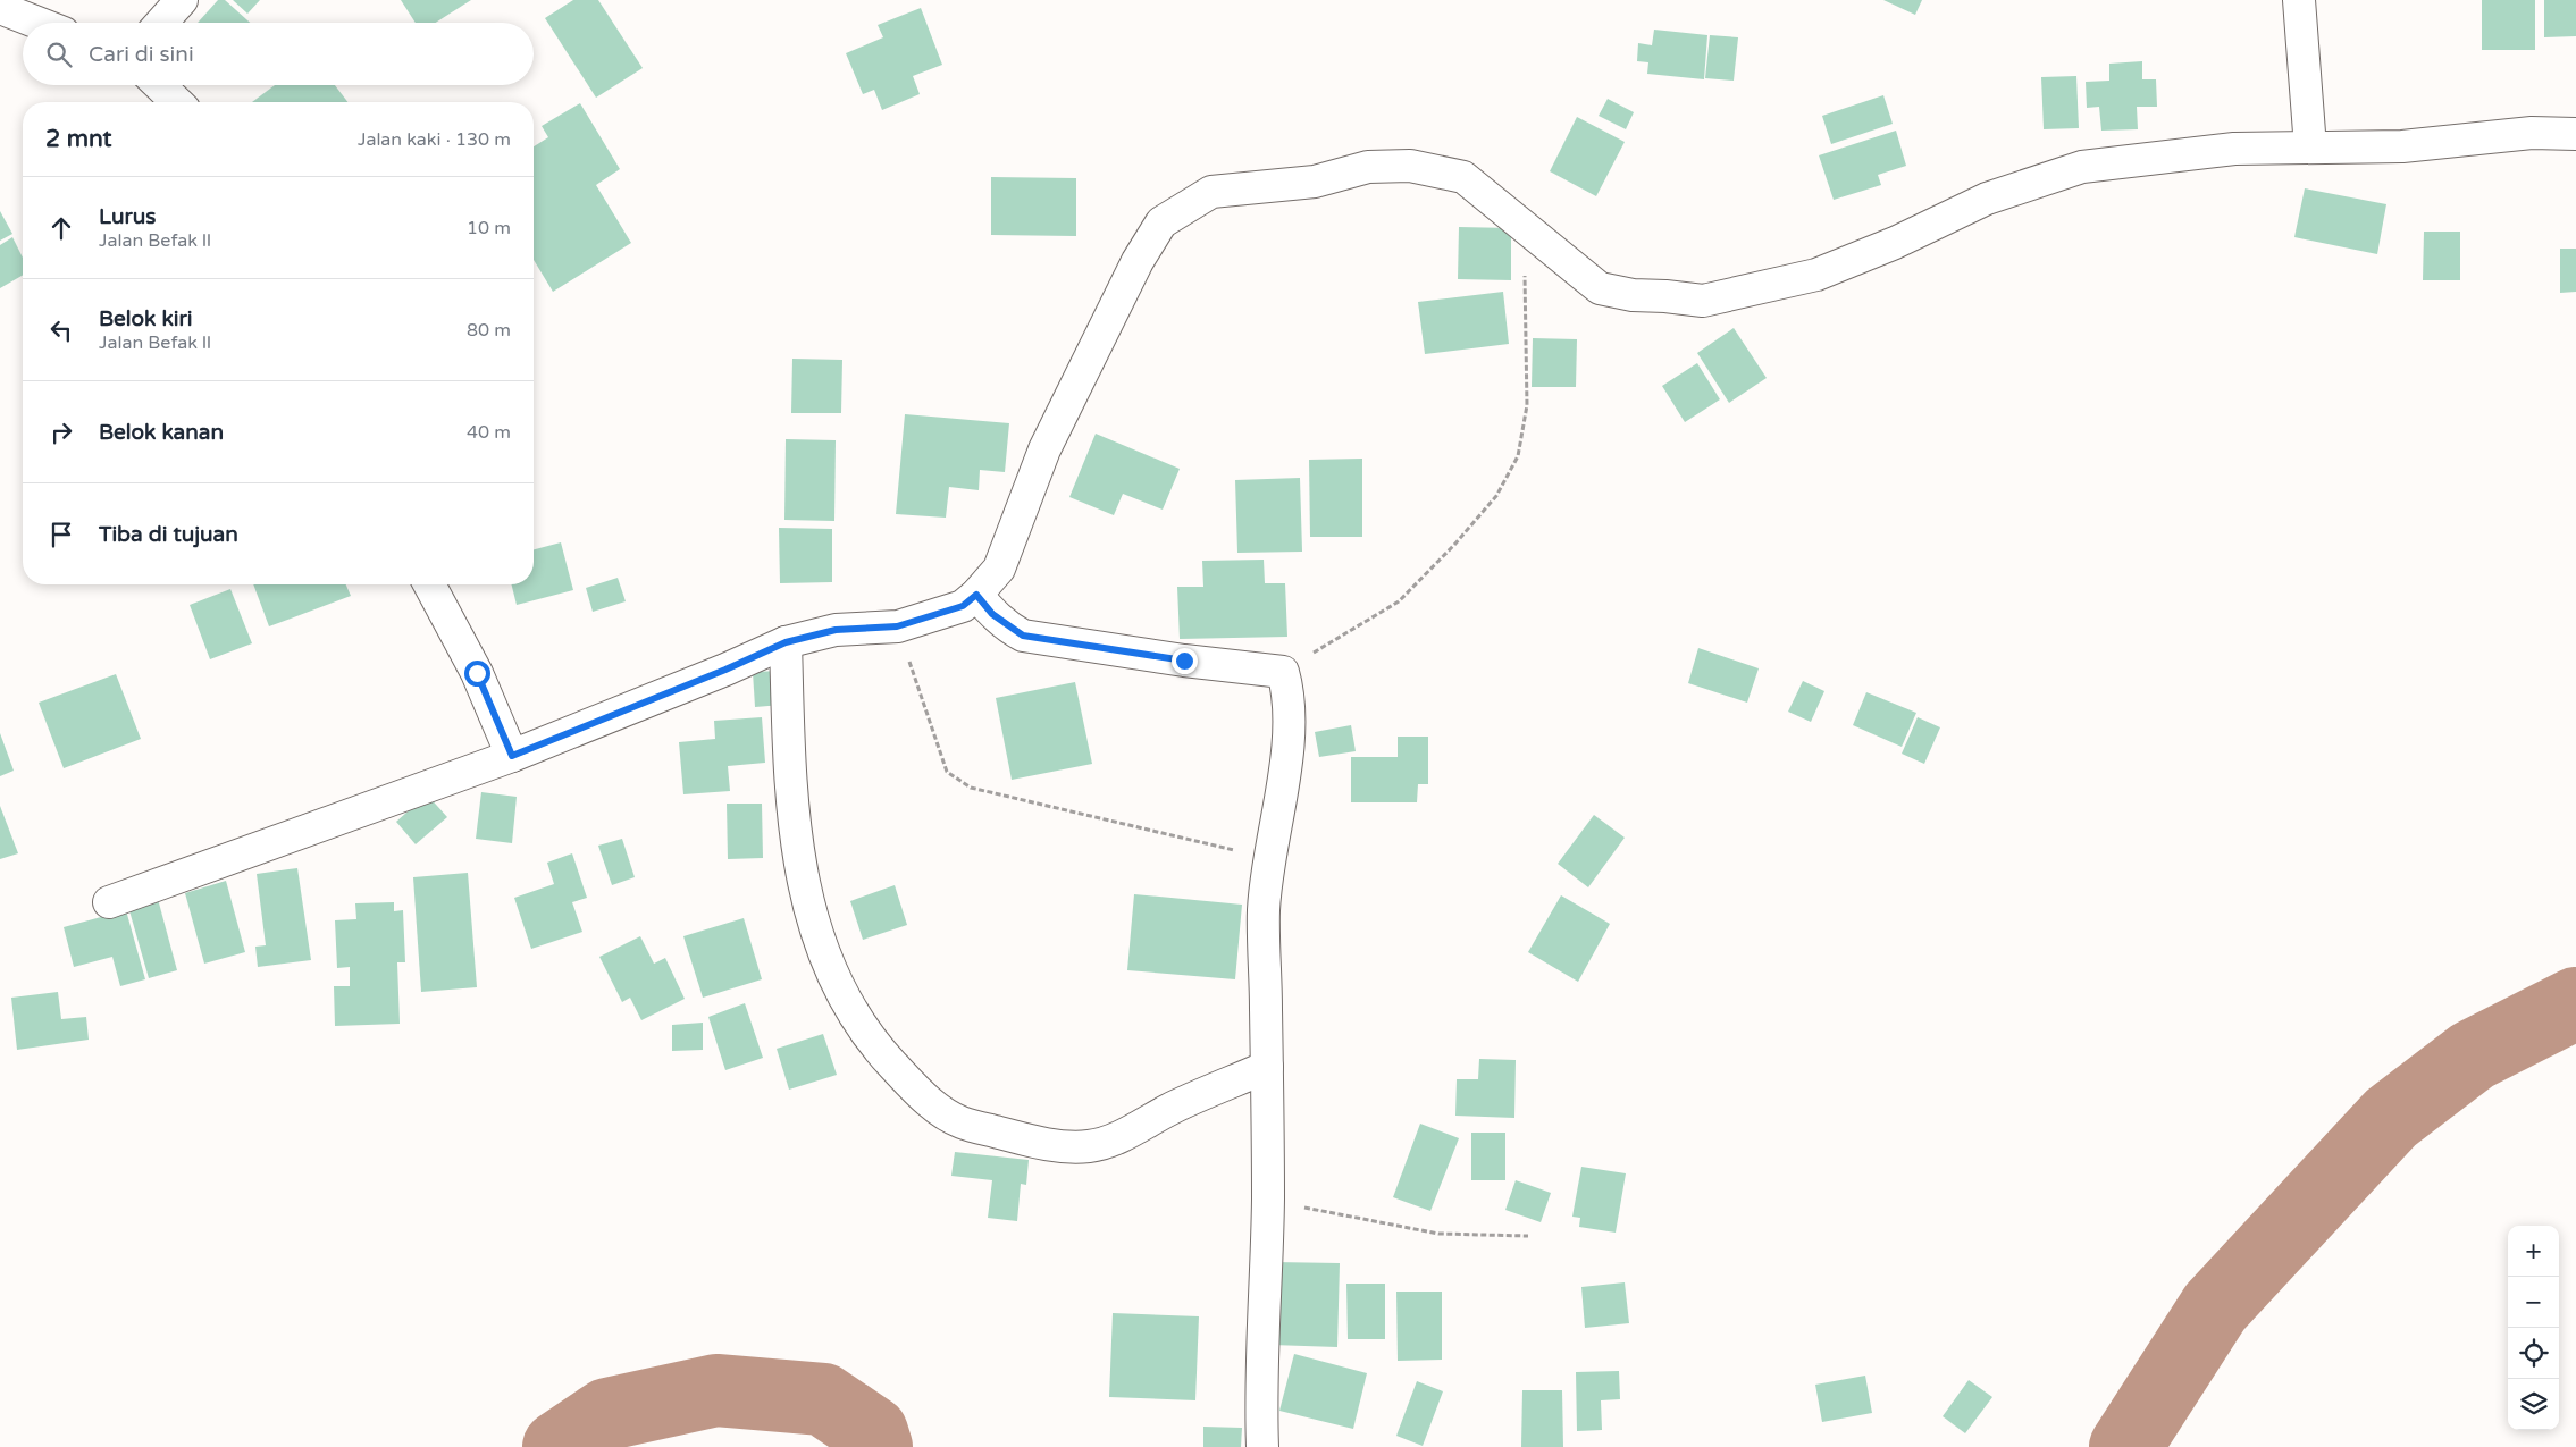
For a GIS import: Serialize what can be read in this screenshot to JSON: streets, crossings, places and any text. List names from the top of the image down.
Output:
{
  "page": {
    "search": "Cari di sini",
    "heading": ["2 mnt", "Jalan kaki · 130 m"],
    "list": [
      ["Lurus", "Jalan Befak ll", "10 m"],
      ["Belok kiri", "Jalan Befak ll", "80 m"],
      ["Belok kanan", "40 m"],
      "Tiba di tujuan"
    ],
    "map_buttons": ["+", "−"]
  }
}
